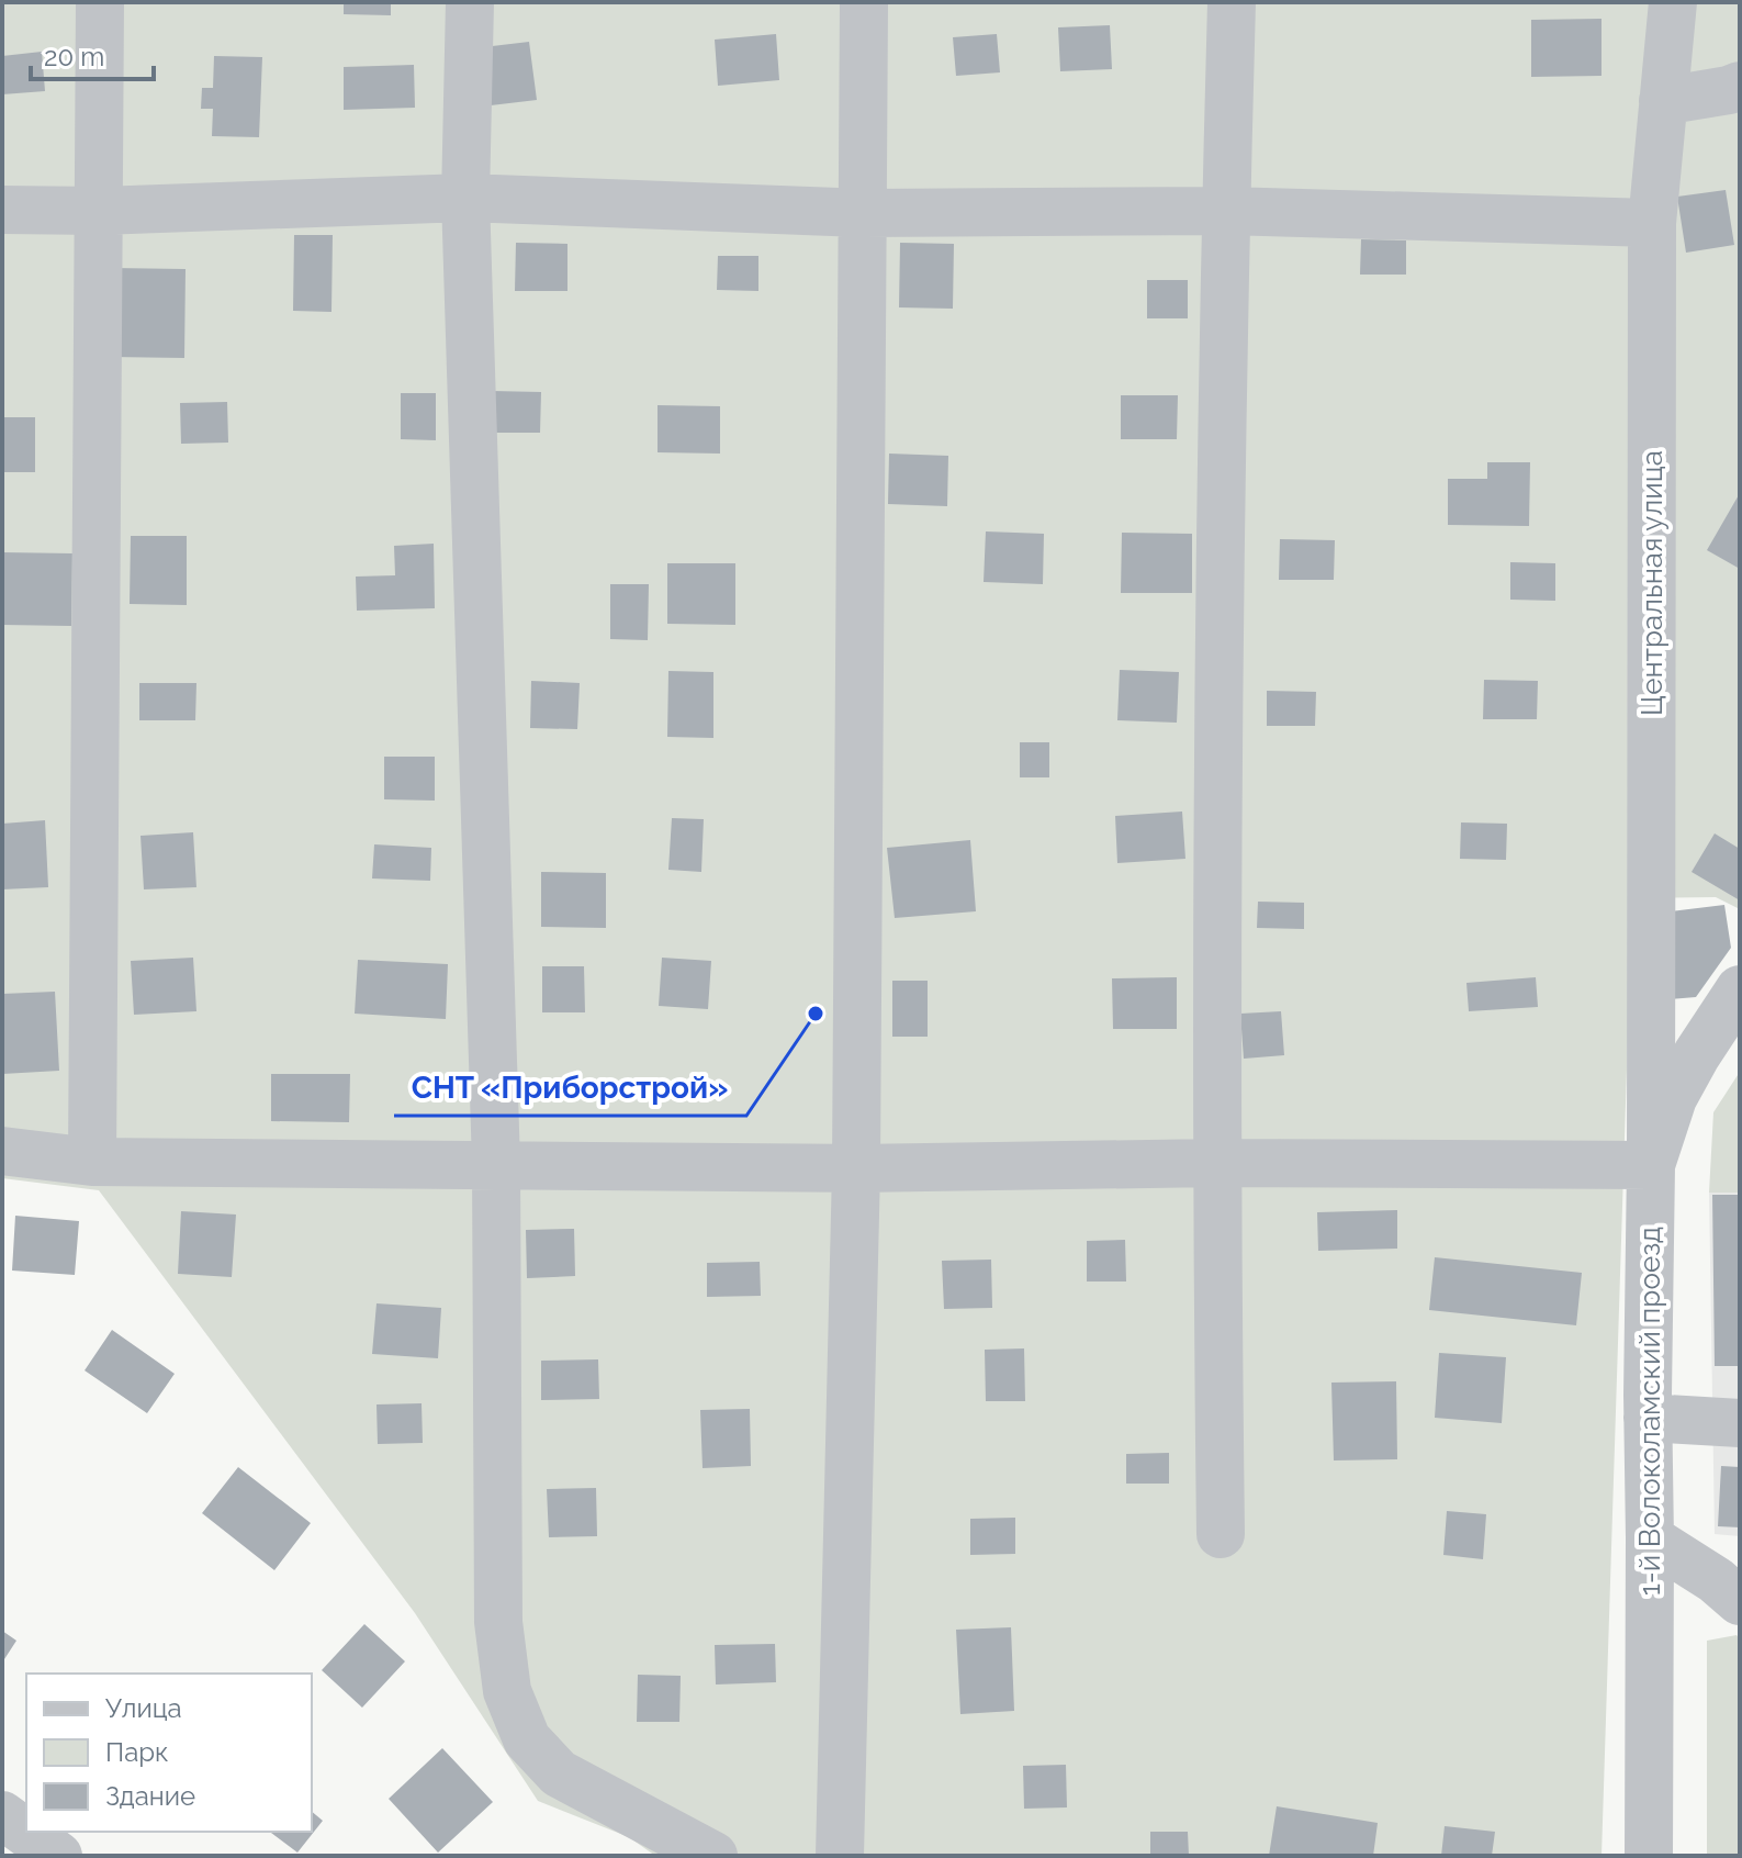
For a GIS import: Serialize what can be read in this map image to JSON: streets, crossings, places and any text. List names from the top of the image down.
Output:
{
  "streets": {
    "street": ["Центральная улица", "1-й Волоколамский проезд"]
  },
  "crossings": [
    ["Центральная улица", "1-й Волоколамский проезд"]
  ],
  "places": ["СНТ «Приборстрой»"],
  "legend": ["Улица", "Парк", "Здание"],
  "scale_bar": "20 m"
}
